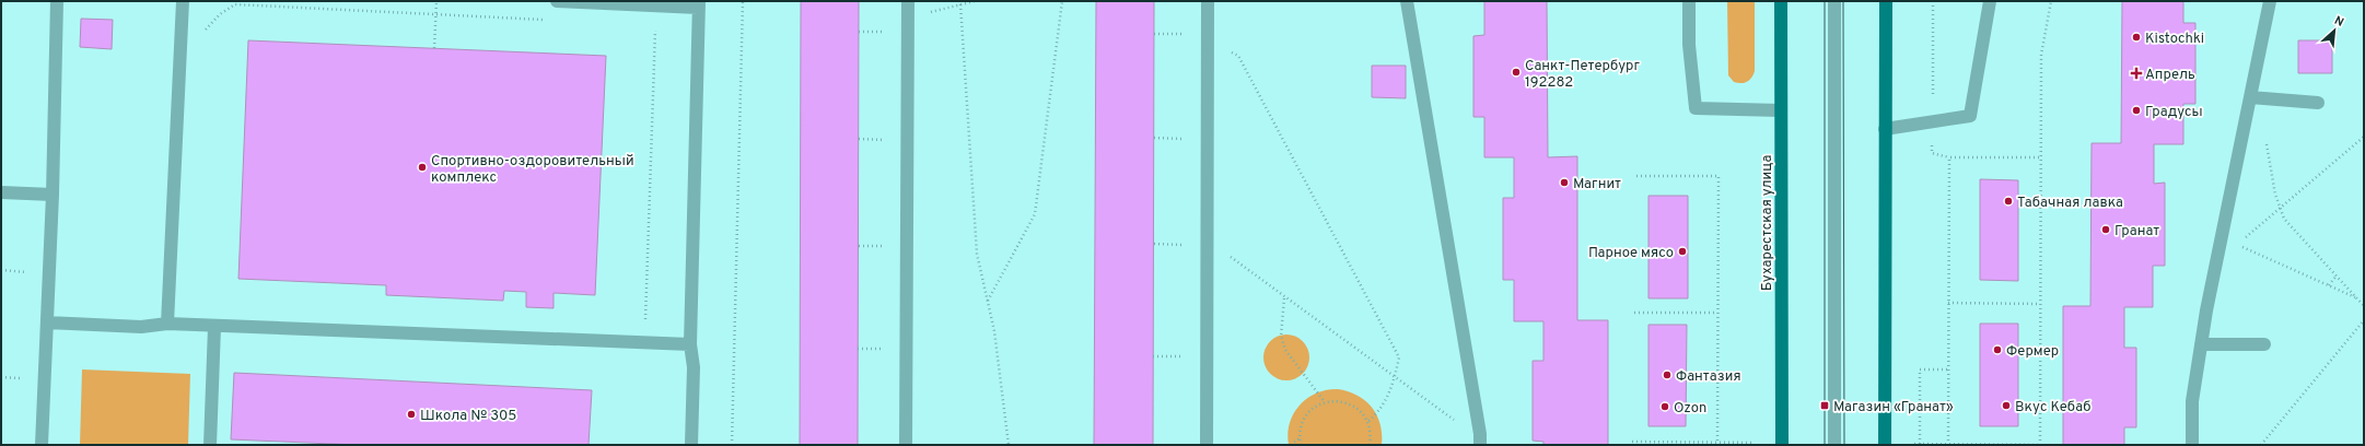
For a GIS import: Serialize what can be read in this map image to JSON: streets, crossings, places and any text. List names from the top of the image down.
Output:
{
  "streets": {
    "main road": ["Бухарестская улица"]
  },
  "places": {
    "other": [
      "Kistochki",
      "Санкт-Петербург 192282",
      "Градусы",
      "Спортивно-оздоровительный комплекс",
      "Магнит",
      "Табачная лавка",
      "Гранат",
      "Парное мясо",
      "Фермер",
      "Фантазия",
      "Вкус Кебаб",
      "Ozon",
      "Школа № 305"
    ],
    "health": ["Апрель"],
    "transit": ["Магазин «Гранат»"]
  },
  "north": "top right"
}
